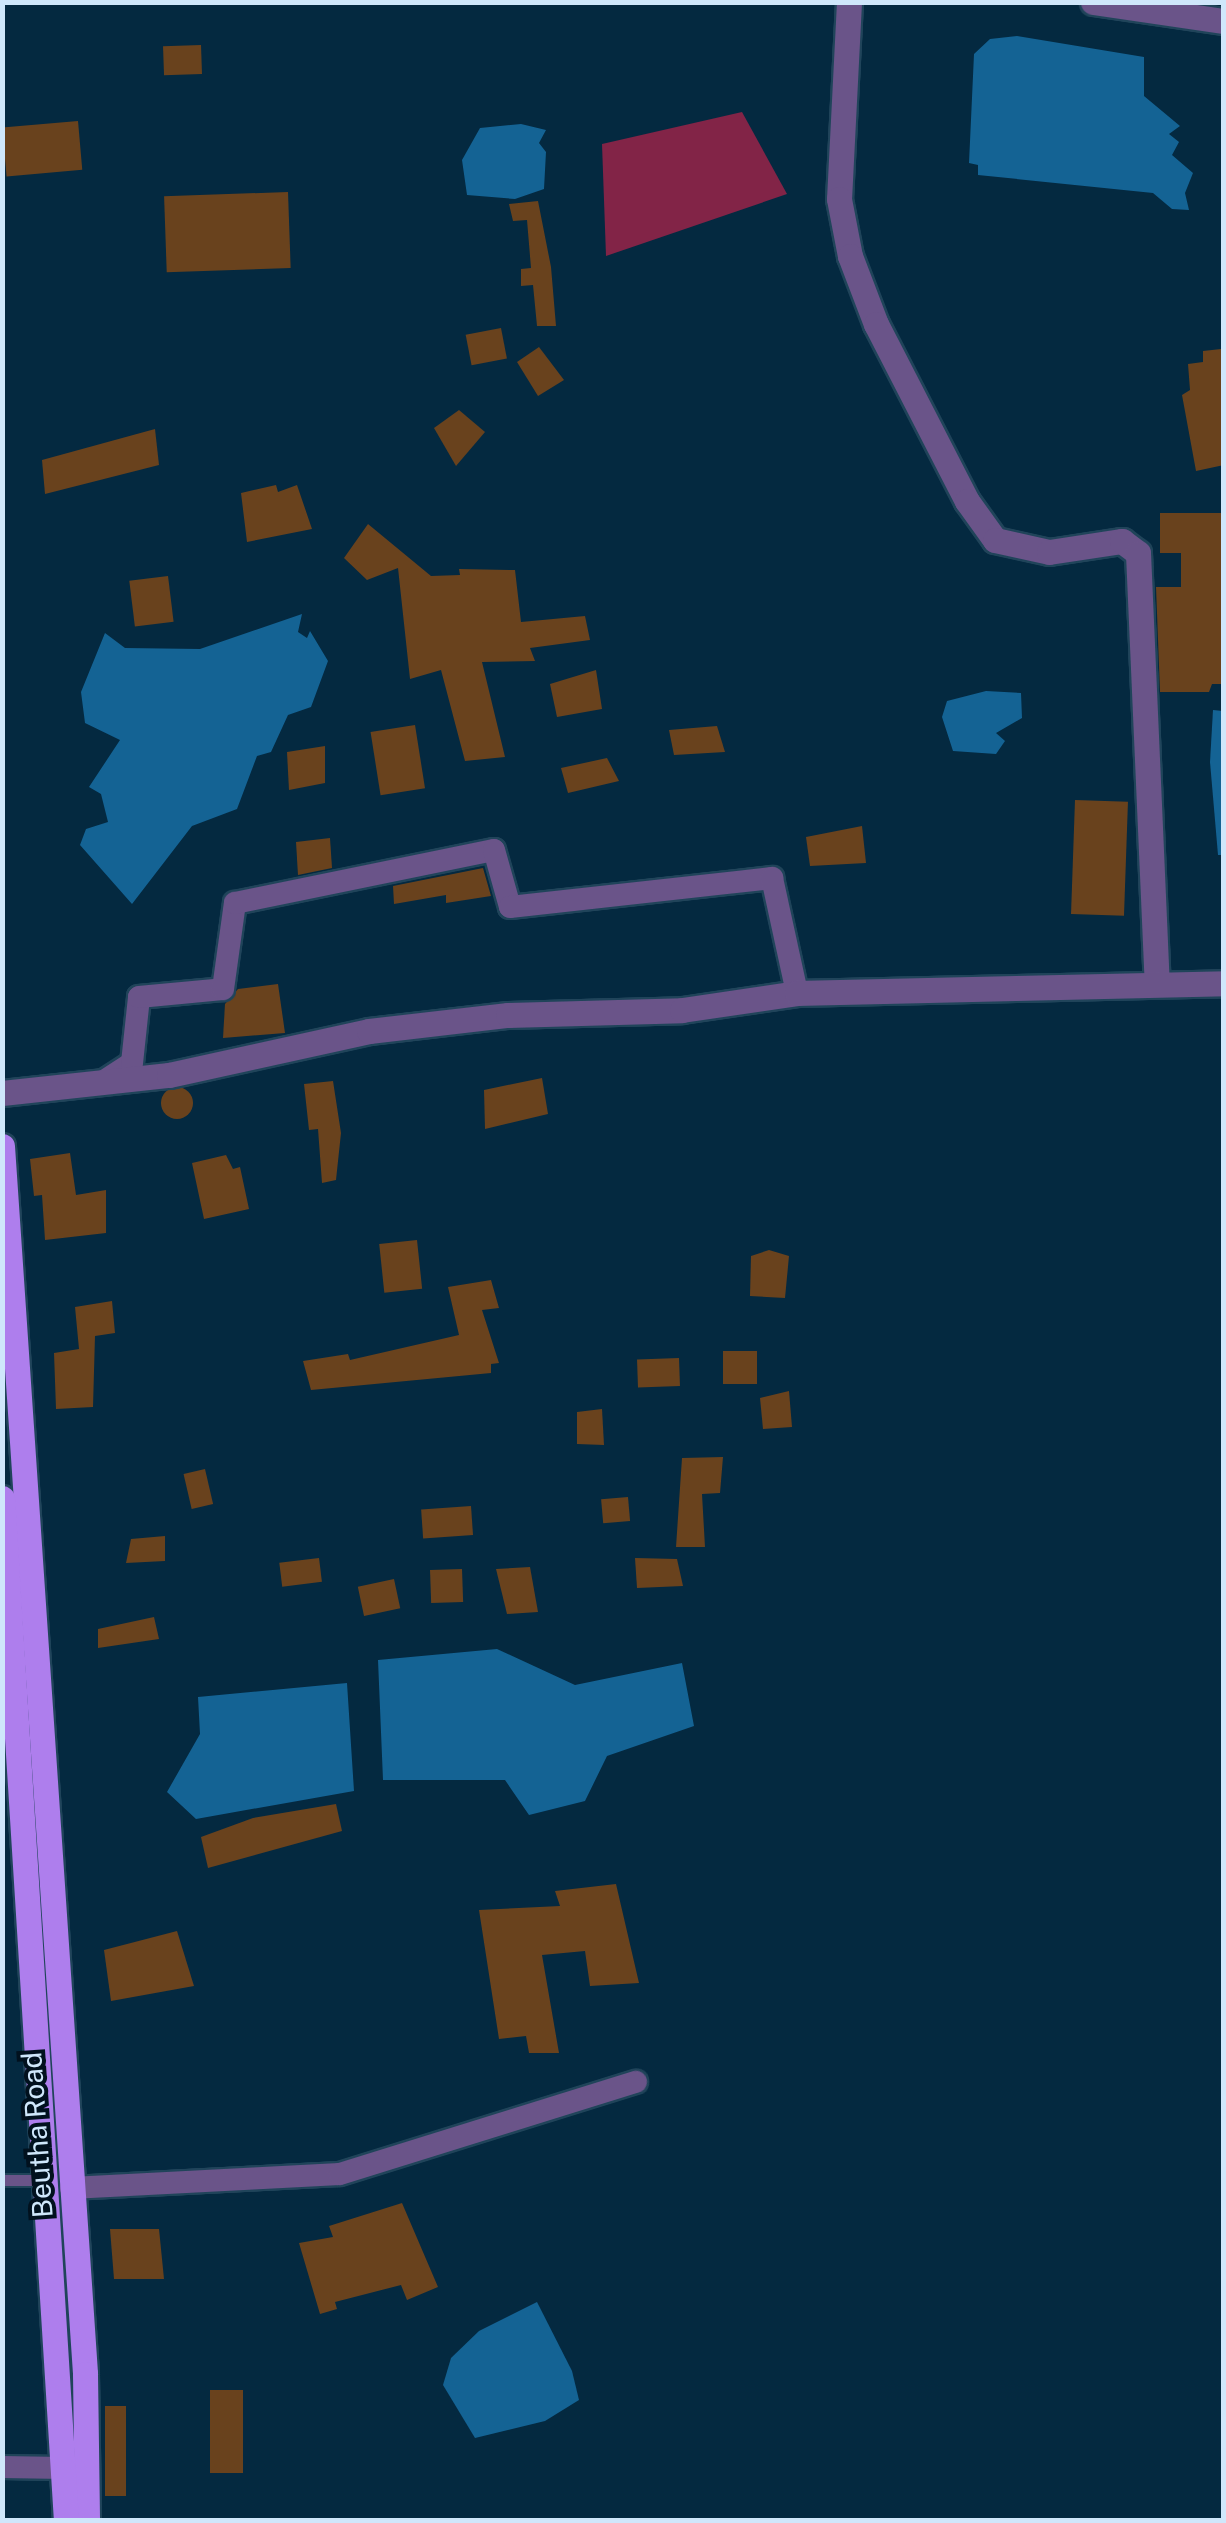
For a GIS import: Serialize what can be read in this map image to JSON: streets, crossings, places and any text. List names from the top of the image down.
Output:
{
  "streets": {
    "main road": ["Beutha Road"]
  }
}
